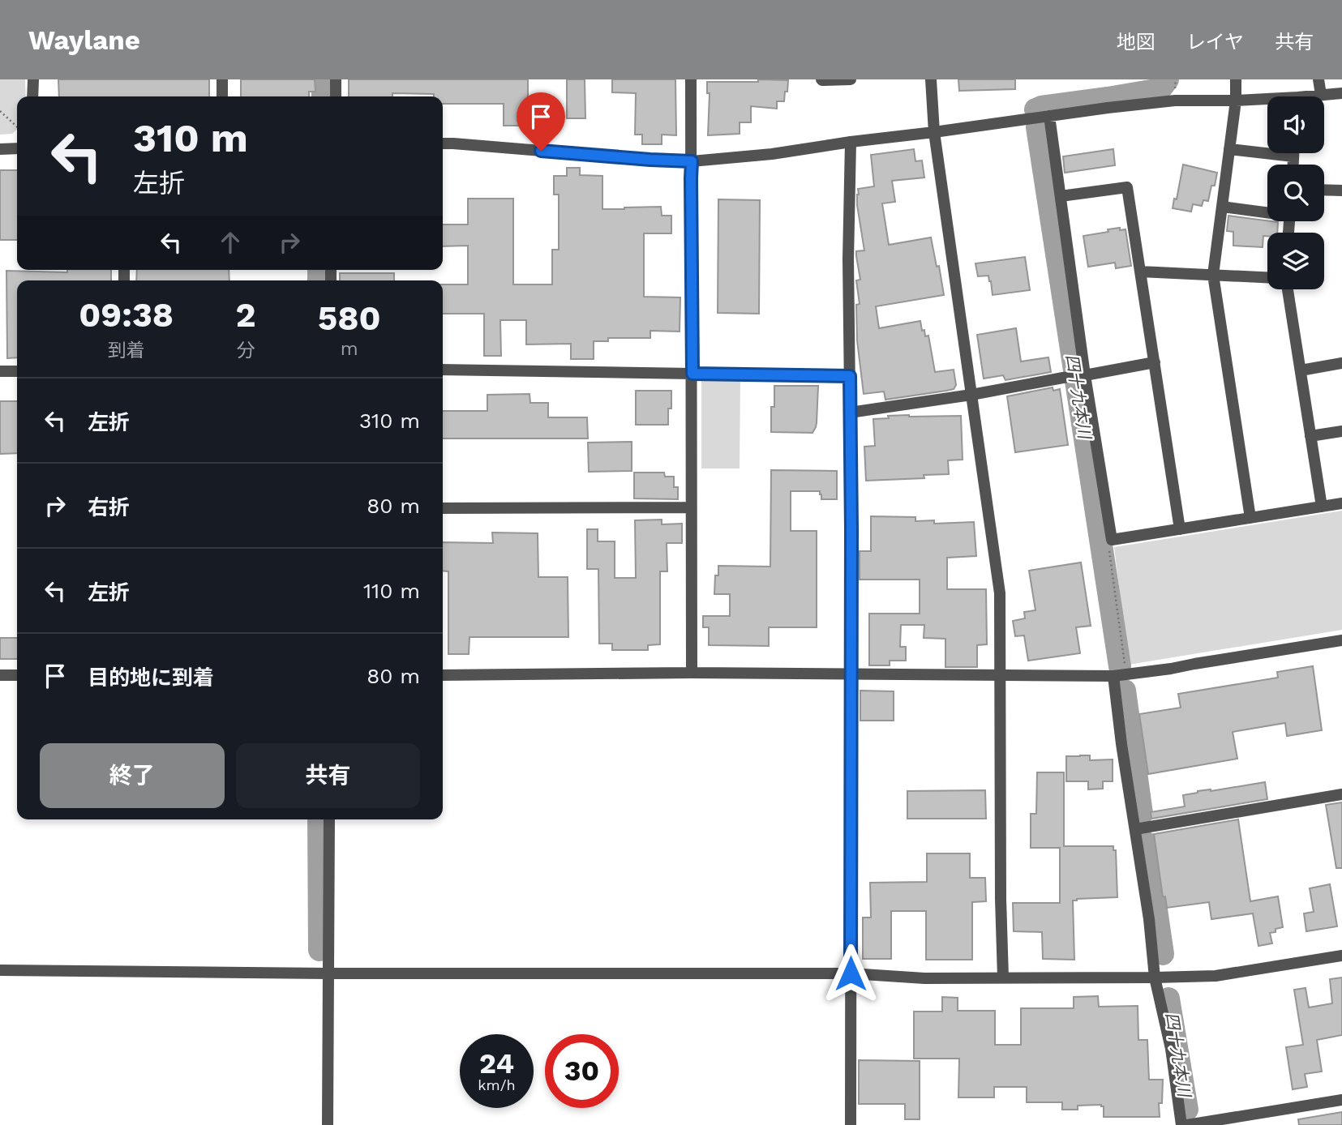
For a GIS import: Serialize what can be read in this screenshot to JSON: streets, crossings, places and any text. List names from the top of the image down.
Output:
{
  "water": ["四十九本川"],
  "page": {
    "header": "Waylane",
    "nav": ["地図", "レイヤ", "共有"],
    "turn": ["310 m", "左折"],
    "eta": [
      "09:38",
      "到着",
      "2",
      "分",
      "580",
      "m"
    ],
    "list": [
      {
        "name": "左折",
        "value": "310 m"
      },
      {
        "name": "右折",
        "value": "80 m"
      },
      {
        "name": "左折",
        "value": "110 m"
      },
      {
        "name": "目的地に到着",
        "value": "80 m"
      }
    ],
    "buttons": ["終了", "共有"],
    "speed": "24 km/h",
    "limit": "30"
  }
}
